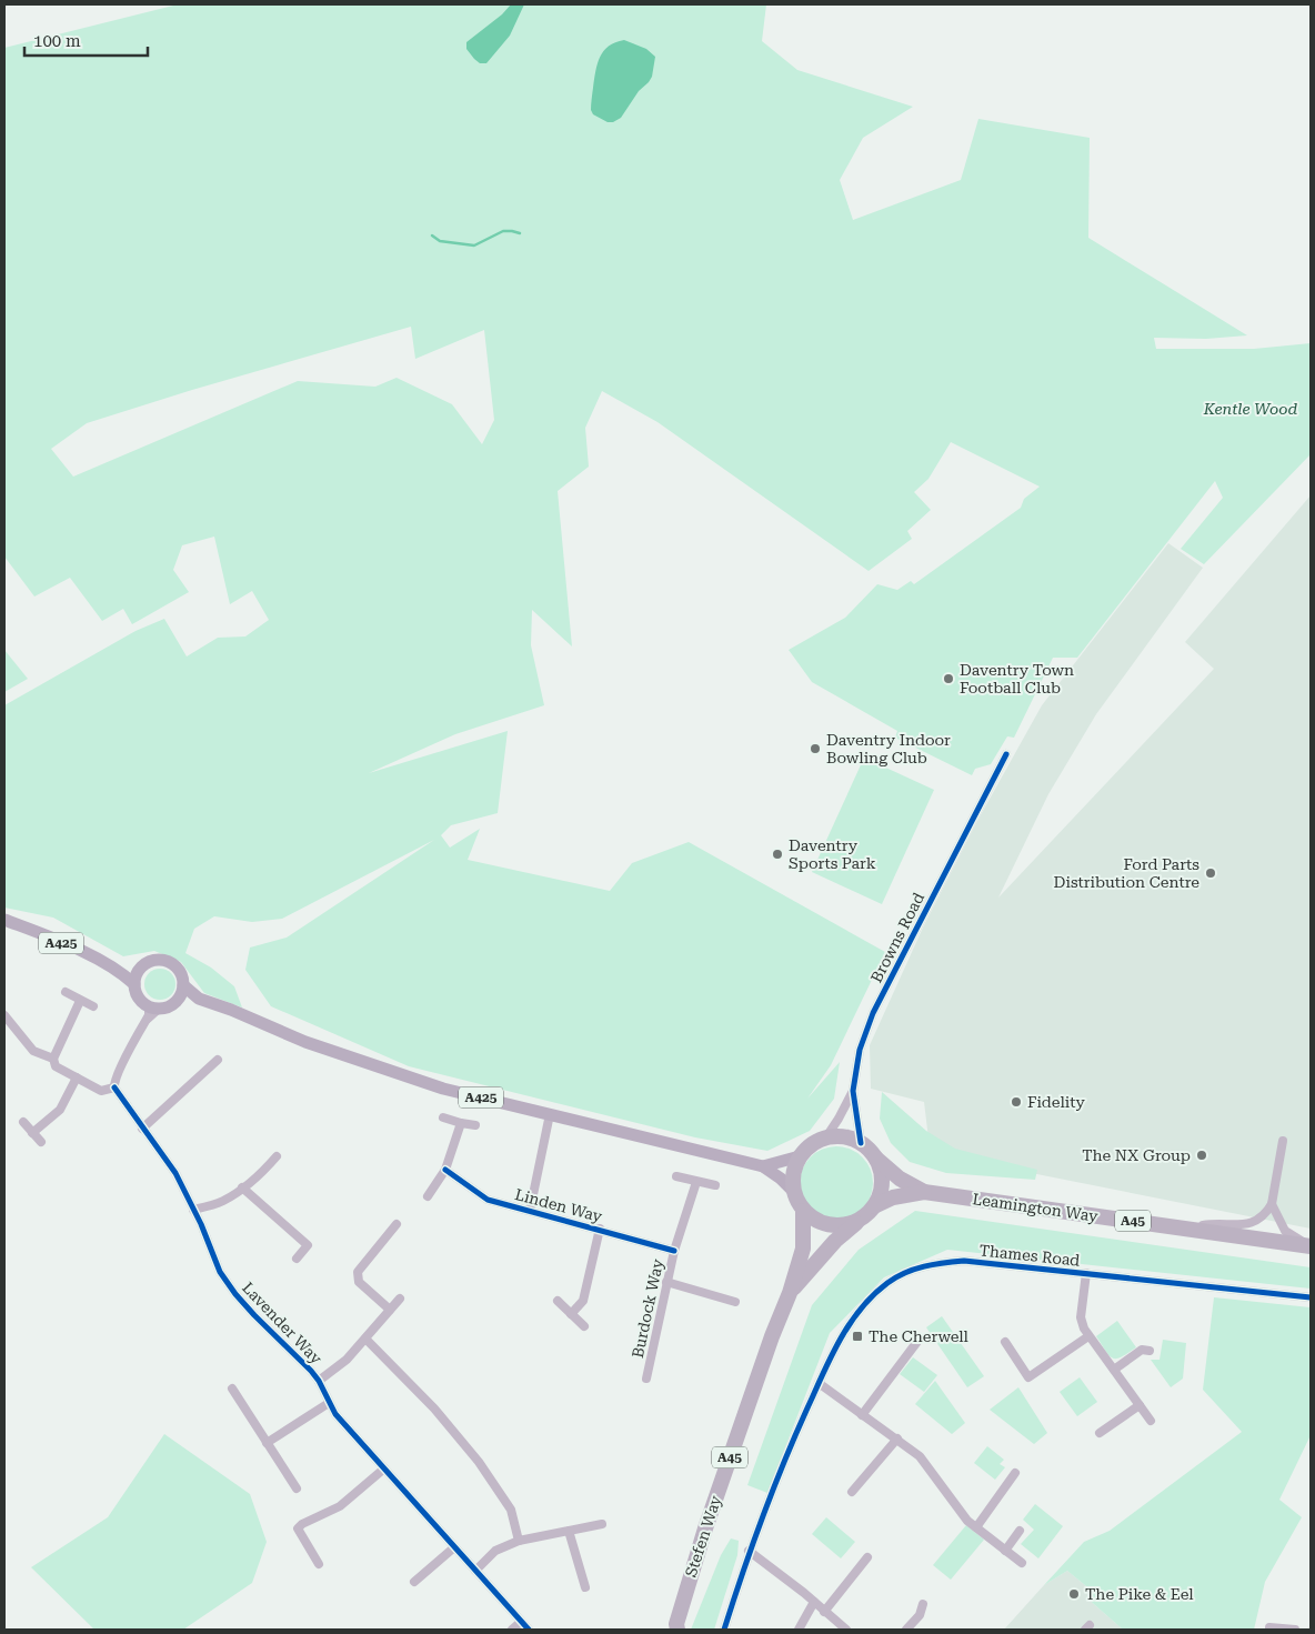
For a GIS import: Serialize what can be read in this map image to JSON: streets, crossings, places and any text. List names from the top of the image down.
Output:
{
  "streets": {
    "highway": ["Leamington Way", "A45", "Stefen Way"],
    "main road": ["A425"],
    "street": [
      "Browns Road",
      "Linden Way",
      "Thames Road",
      "Burdock Way",
      "Lavender Way"
    ]
  },
  "crossings": [
    ["Browns Road", "Leamington Way"],
    ["Browns Road", "A45"],
    ["Linden Way", "Burdock Way"],
    ["Leamington Way", "A45"],
    ["A45", "Stefen Way"]
  ],
  "parks": ["Kentle Wood"],
  "places": {
    "other": [
      "Daventry Town Football Club",
      "Daventry Indoor Bowling Club",
      "Daventry Sports Park",
      "Ford Parts Distribution Centre",
      "Fidelity",
      "The NX Group",
      "The Pike & Eel"
    ],
    "transit": ["The Cherwell"]
  },
  "scale_bar": "100 m"
}
